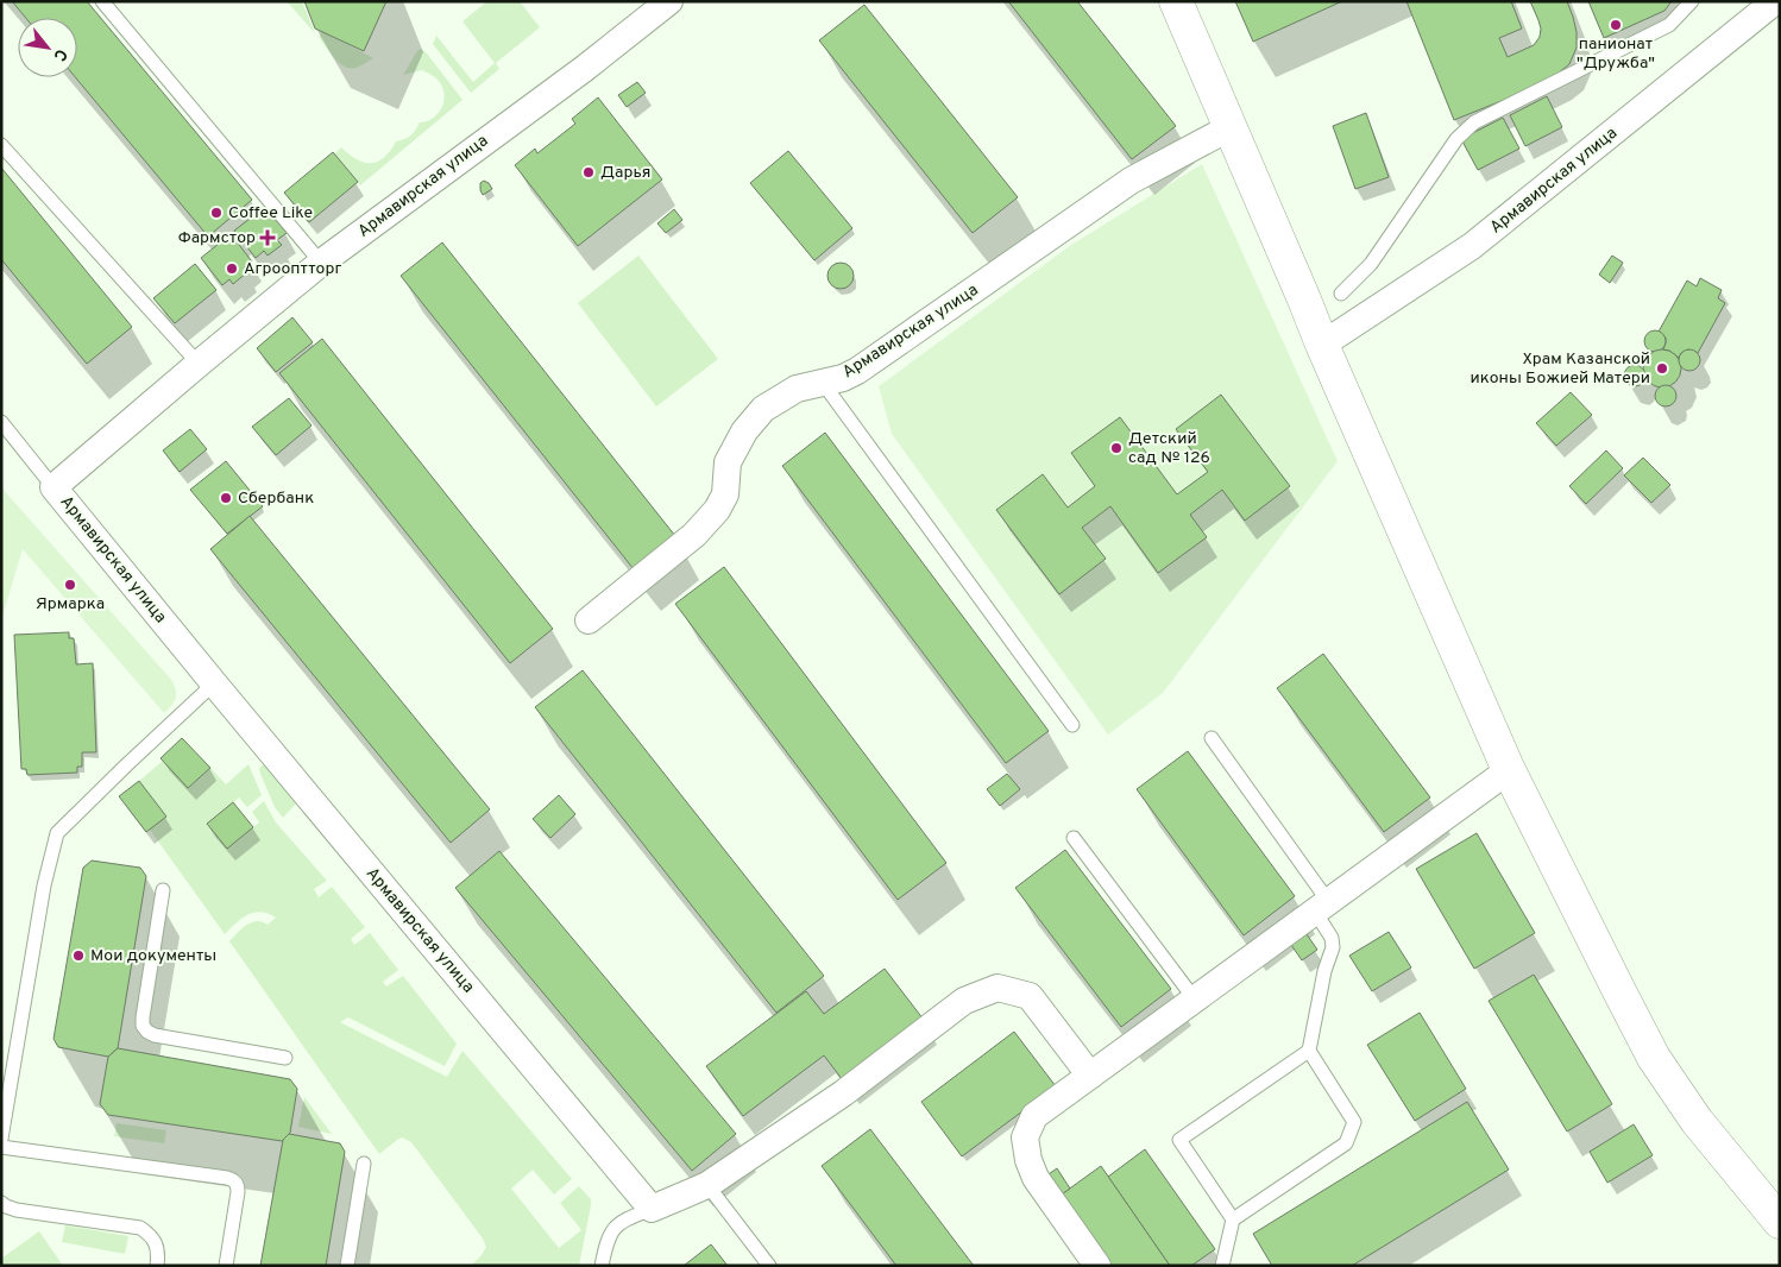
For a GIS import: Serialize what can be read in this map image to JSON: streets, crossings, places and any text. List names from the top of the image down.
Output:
{
  "streets": {
    "street": ["Армавирская улица"]
  },
  "places": {
    "other": [
      "панионат \"Дружба\"",
      "Дарья",
      "Coffee Like",
      "Агрооптторг",
      "Храм Казанской иконы Божией Матери",
      "Детский сад № 126",
      "Сбербанк",
      "Ярмарка",
      "Мои документы"
    ],
    "health": ["Фармстор"]
  },
  "north": "bottom right"
}
